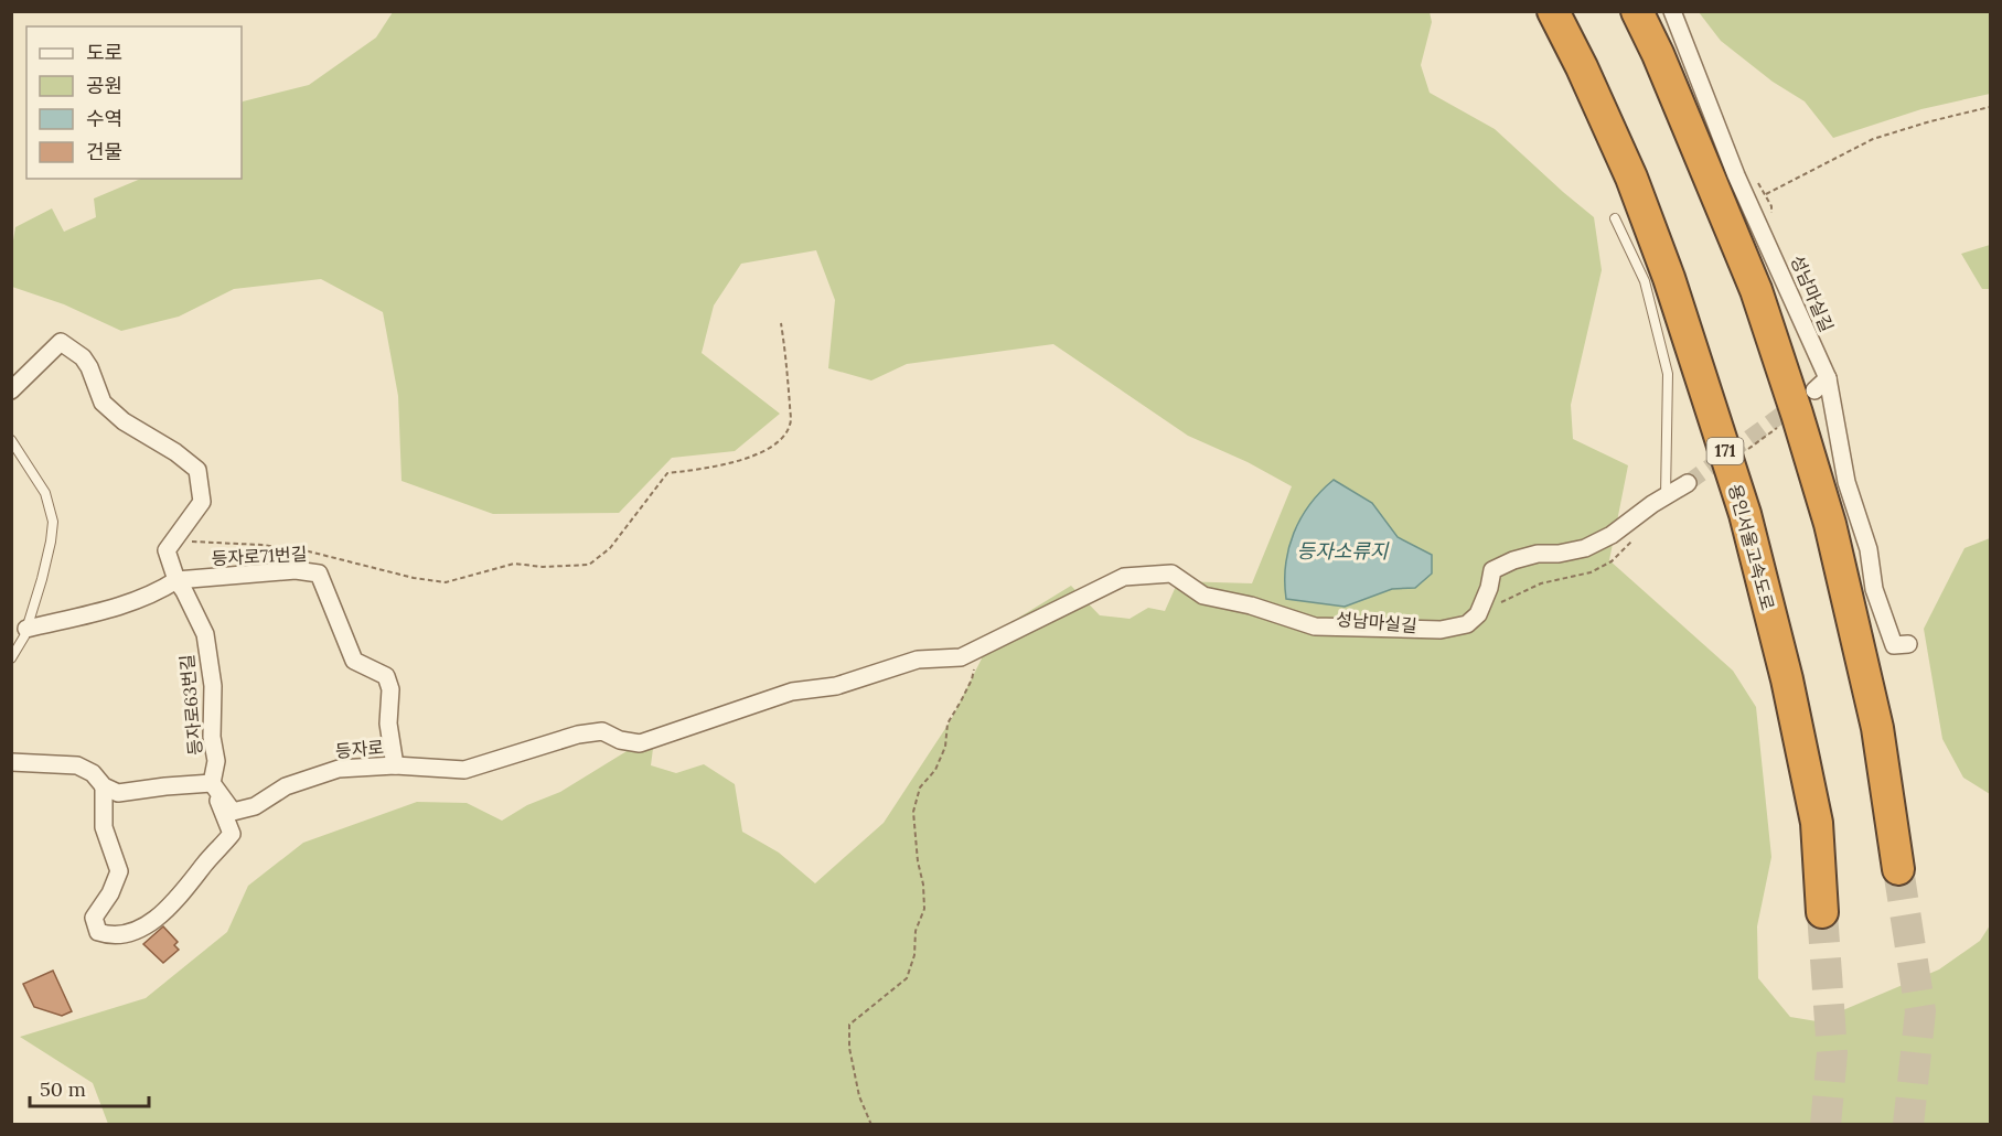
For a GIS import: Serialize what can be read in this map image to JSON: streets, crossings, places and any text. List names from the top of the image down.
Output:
{
  "streets": {
    "highway": ["171", "용인서울고속도로"],
    "street": ["등자로71번길", "등자로63번길", "등자로"]
  },
  "crossings": [
    ["등자로71번길", "등자로63번길"],
    ["등자로71번길", "등자로"],
    ["등자로63번길", "등자로"]
  ],
  "water": ["등자소류지"],
  "legend": [
    "도로",
    "공원",
    "수역",
    "건물"
  ],
  "scale_bar": "50 m"
}
